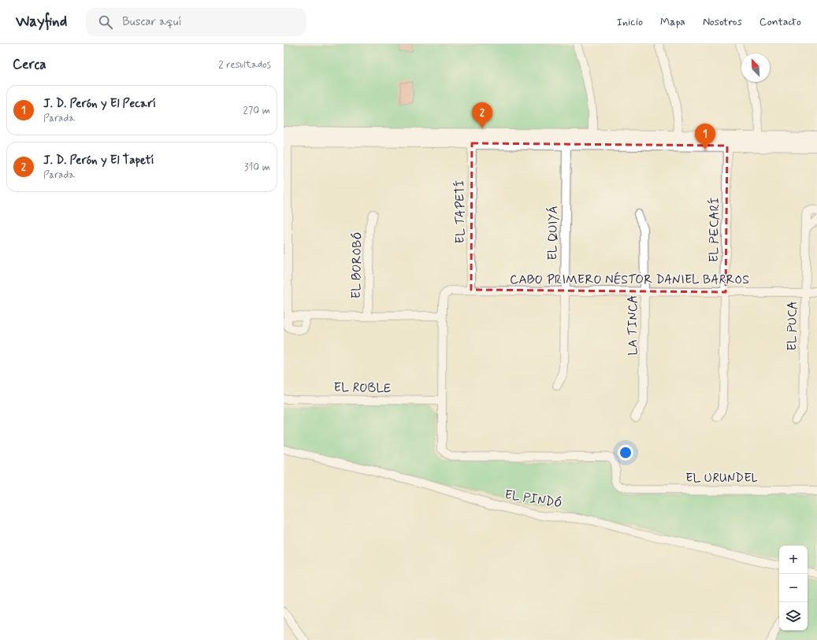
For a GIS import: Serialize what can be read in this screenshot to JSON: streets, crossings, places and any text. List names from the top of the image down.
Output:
{
  "streets": {
    "street": [
      "EL TAPETÍ",
      "EL PECARÍ",
      "EL QUIYÁ",
      "EL BOROBÓ",
      "CABO PRIMERO NÉSTOR DANIEL BARROS",
      "LA TINCA",
      "EL PUCA",
      "EL ROBLE",
      "EL URUNDEL",
      "EL PINDÓ"
    ]
  },
  "crossings": [
    ["EL TAPETÍ", "CABO PRIMERO NÉSTOR DANIEL BARROS"],
    ["EL PECARÍ", "CABO PRIMERO NÉSTOR DANIEL BARROS"],
    ["EL QUIYÁ", "CABO PRIMERO NÉSTOR DANIEL BARROS"],
    ["CABO PRIMERO NÉSTOR DANIEL BARROS", "LA TINCA"],
    ["CABO PRIMERO NÉSTOR DANIEL BARROS", "EL PUCA"],
    ["EL ROBLE", "EL URUNDEL"]
  ],
  "north": "top left",
  "page": {
    "header": "Wayfind",
    "search": "Buscar aquí",
    "nav": [
      "Inicio",
      "Mapa",
      "Nosotros",
      "Contacto"
    ],
    "heading": ["Cerca", "2 resultados"],
    "list": [
      {
        "mark": "1",
        "name": "J. D. Perón y El Pecarí",
        "note": "Parada",
        "value": "270 m"
      },
      {
        "mark": "2",
        "name": "J. D. Perón y El Tapetí",
        "note": "Parada",
        "value": "310 m"
      }
    ],
    "pins": ["2", "1"],
    "map_buttons": ["+", "−"]
  }
}
